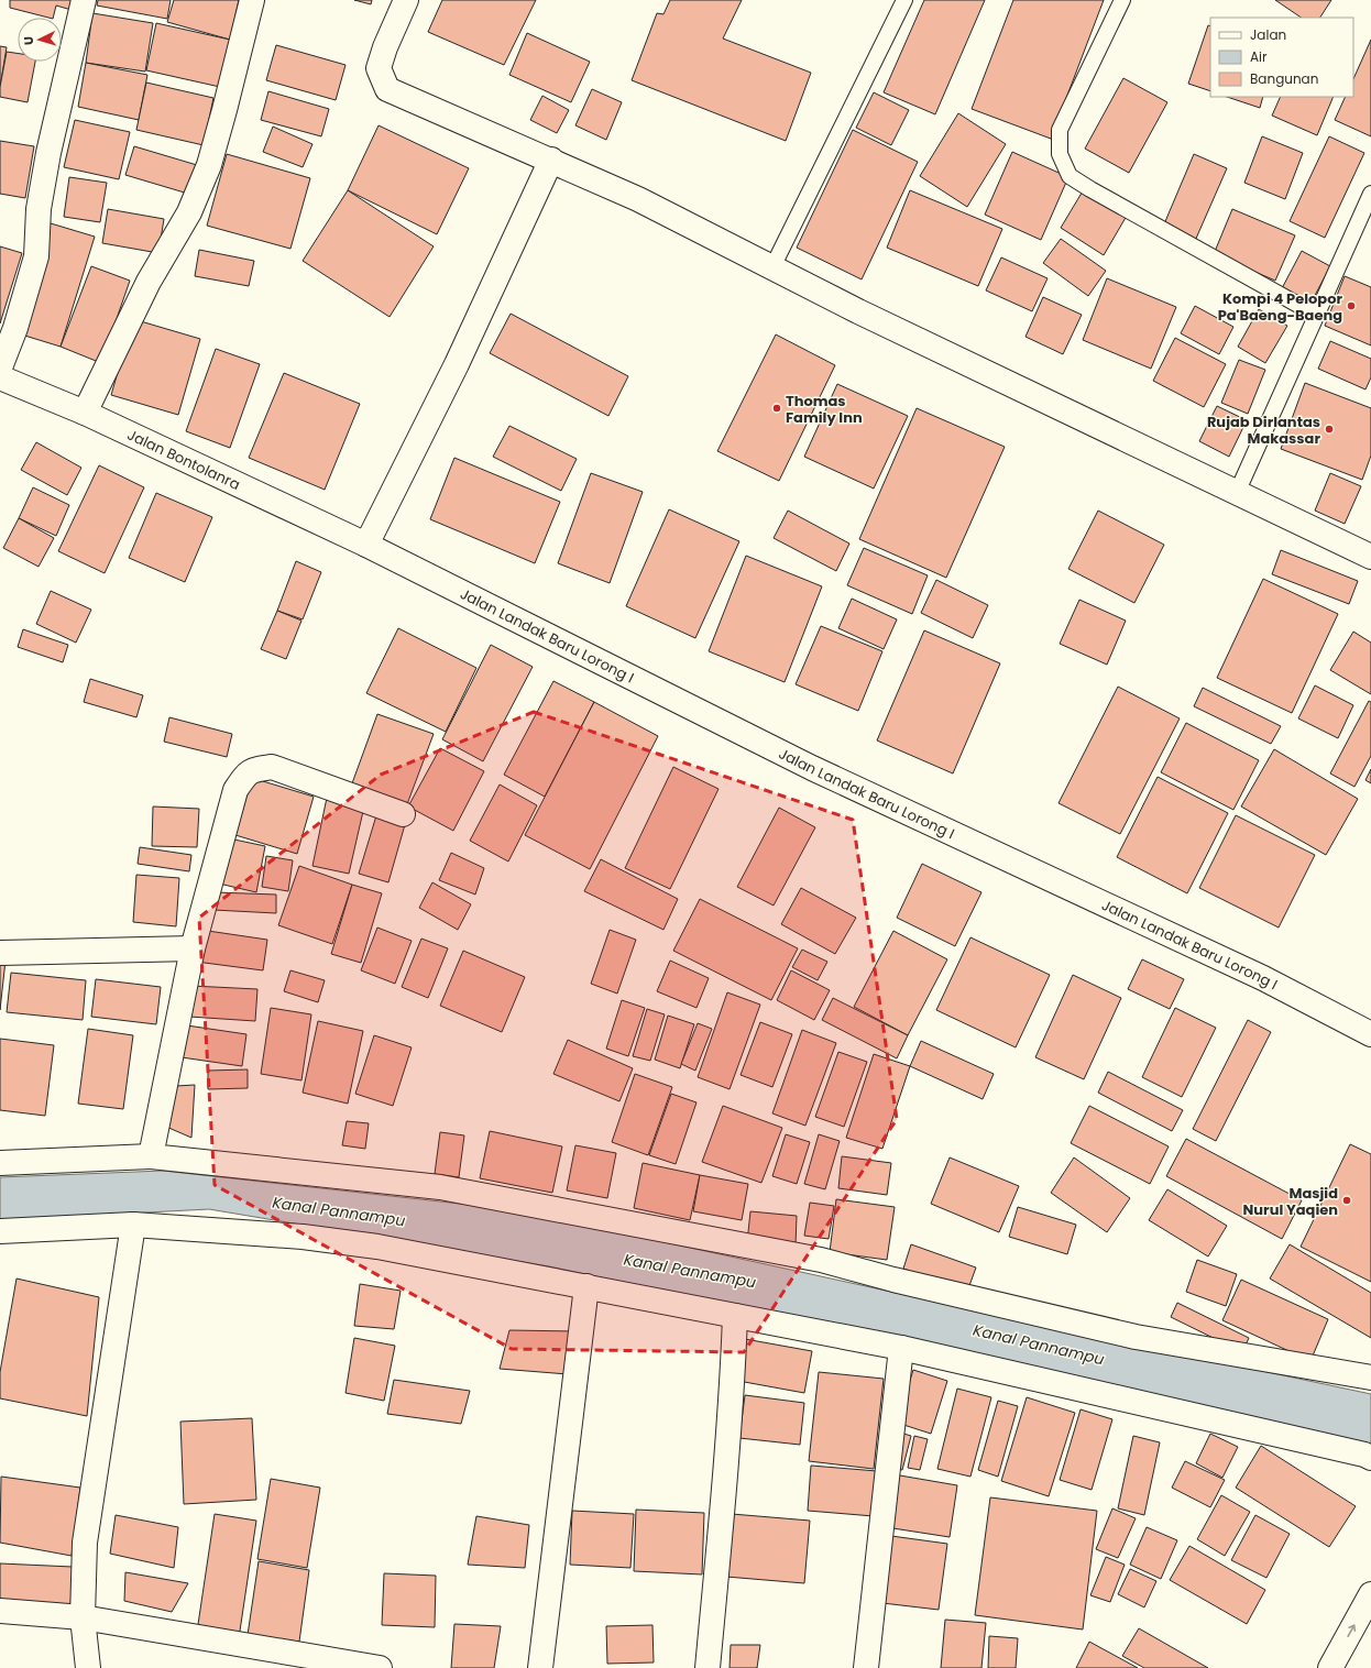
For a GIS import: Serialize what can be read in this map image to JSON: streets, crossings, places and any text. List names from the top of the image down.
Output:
{
  "streets": {
    "street": ["Jalan Bontolanra", "Jalan Landak Baru Lorong I"]
  },
  "crossings": [
    ["Jalan Bontolanra", "Jalan Landak Baru Lorong I"]
  ],
  "water": ["Kanal Pannampu"],
  "places": [
    "Kompi 4 Pelopor Pa'Baeng-Baeng",
    "Thomas Family Inn",
    "Rujab Dirlantas Makassar",
    "Masjid Nurul Yaqien"
  ],
  "legend": ["Jalan", "Air", "Bangunan"],
  "north": "left"
}
